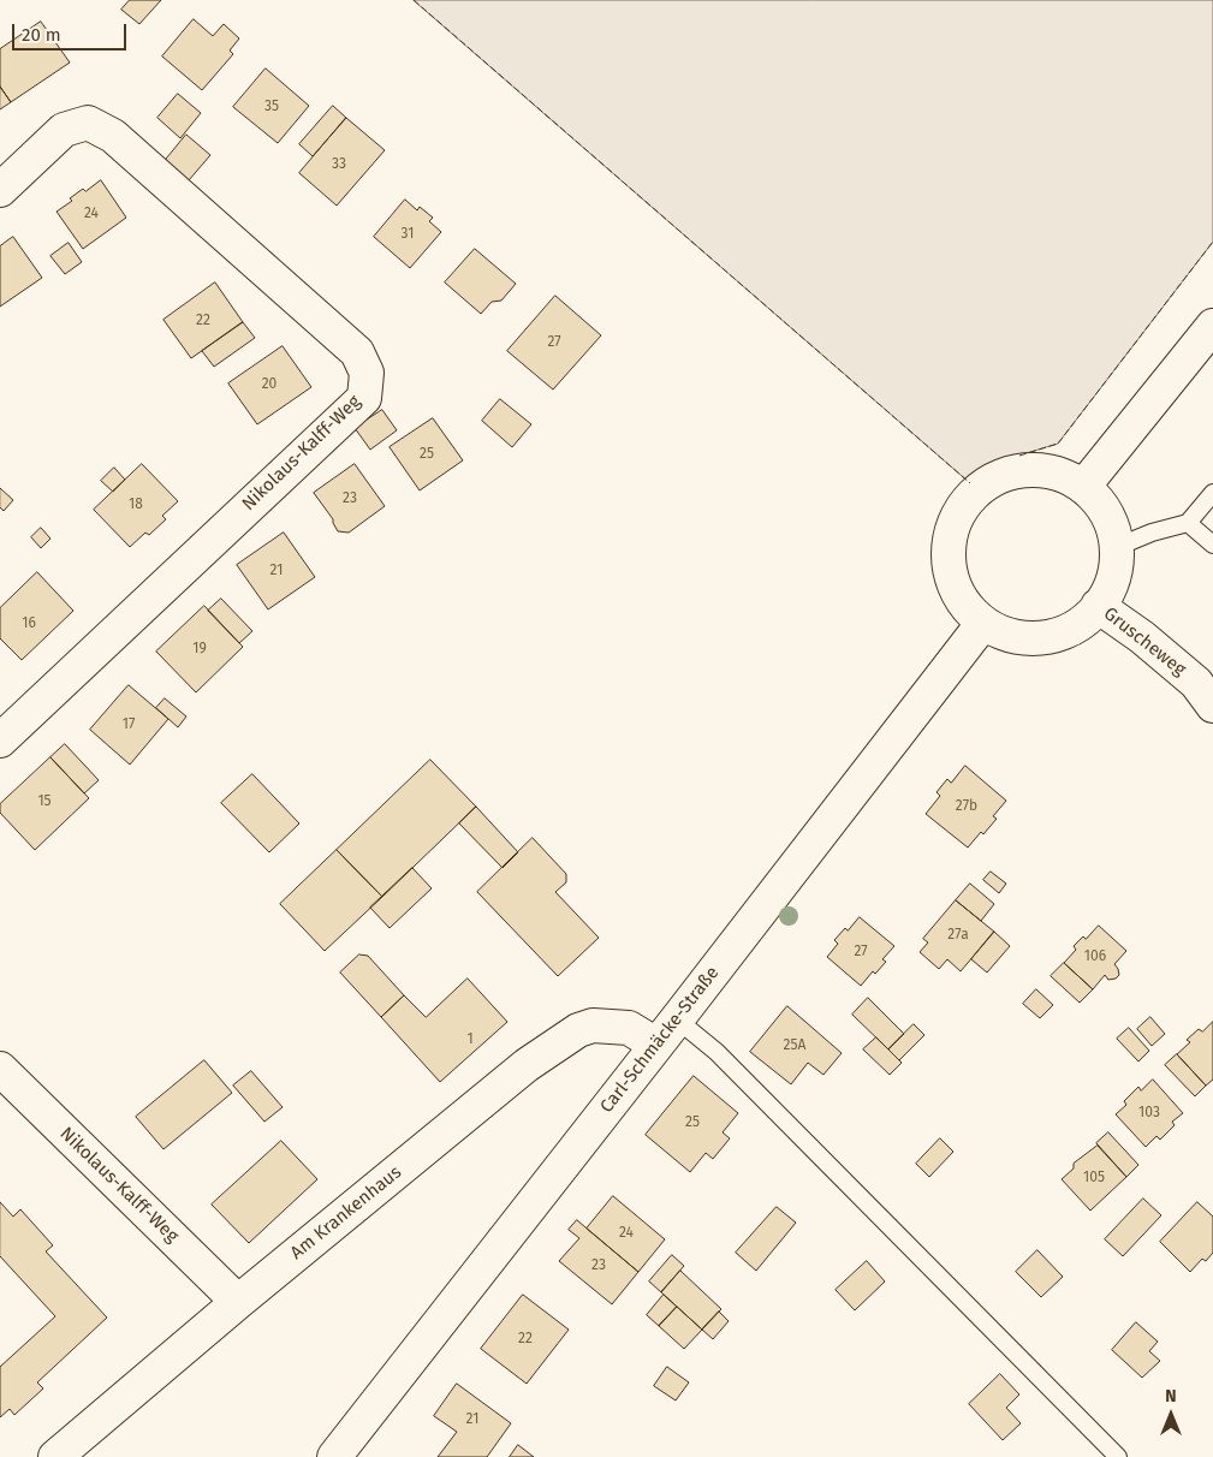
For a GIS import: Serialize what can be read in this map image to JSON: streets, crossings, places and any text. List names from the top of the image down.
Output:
{
  "streets": {
    "street": [
      "Nikolaus-Kalff-Weg",
      "Gruscheweg",
      "Carl-Schmäcke-Straße",
      "Am Krankenhaus"
    ]
  },
  "crossings": [
    ["Nikolaus-Kalff-Weg", "Am Krankenhaus"],
    ["Gruscheweg", "Carl-Schmäcke-Straße"],
    ["Carl-Schmäcke-Straße", "Am Krankenhaus"]
  ],
  "house_numbers": [
    "35",
    "33",
    "24",
    "31",
    "22",
    "27",
    "20",
    "25",
    "23",
    "18",
    "21",
    "16",
    "19",
    "17",
    "15",
    "27b",
    "27a",
    "27",
    "106",
    "1",
    "25A",
    "103",
    "25",
    "105",
    "24",
    "23",
    "22",
    "21"
  ],
  "scale_bar": "20 m",
  "north": "top"
}
